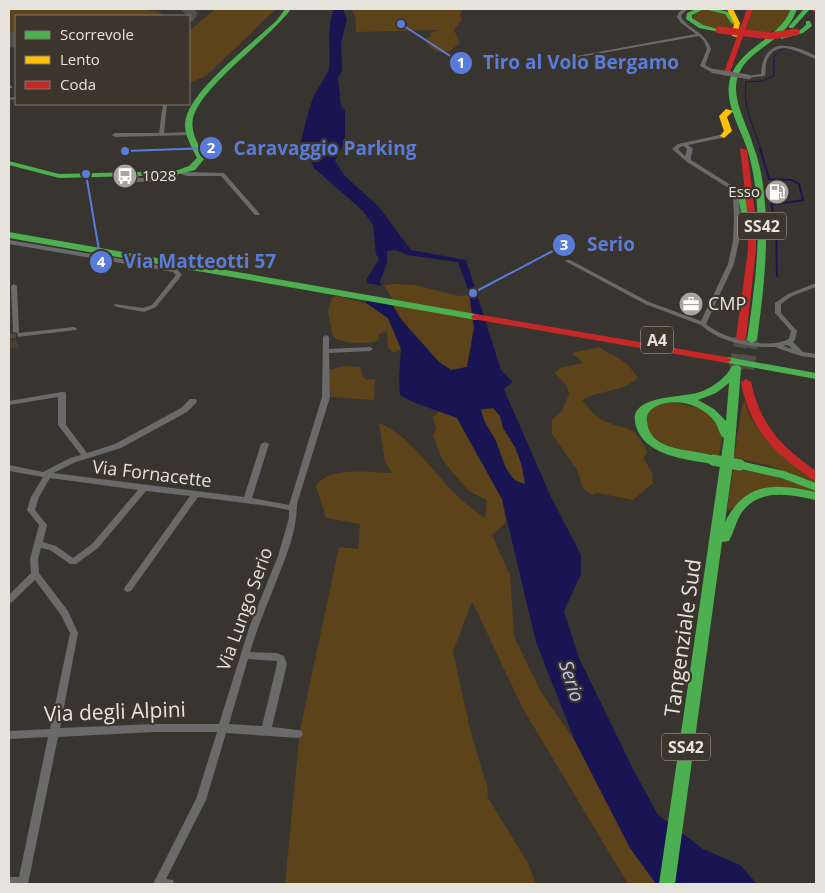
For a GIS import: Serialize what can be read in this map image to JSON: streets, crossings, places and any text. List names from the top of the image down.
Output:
{
  "streets": {
    "main road": ["SS42", "A4", "Tangenziale Sud"],
    "street": ["Via Fornacette", "Via Lungo Serio", "Via degli Alpini"]
  },
  "crossings": [
    ["Via Fornacette", "Via Lungo Serio"],
    ["Via Lungo Serio", "Via degli Alpini"]
  ],
  "water": ["Serio"],
  "places": {
    "other": [
      "Tiro al Volo Bergamo",
      "Caravaggio Parking",
      "Via Matteotti 57",
      "Serio"
    ],
    "bus stop": ["1028"],
    "fuel station": ["Esso"],
    "office": ["CMP"]
  },
  "legend": ["Scorrevole", "Lento", "Coda"]
}
